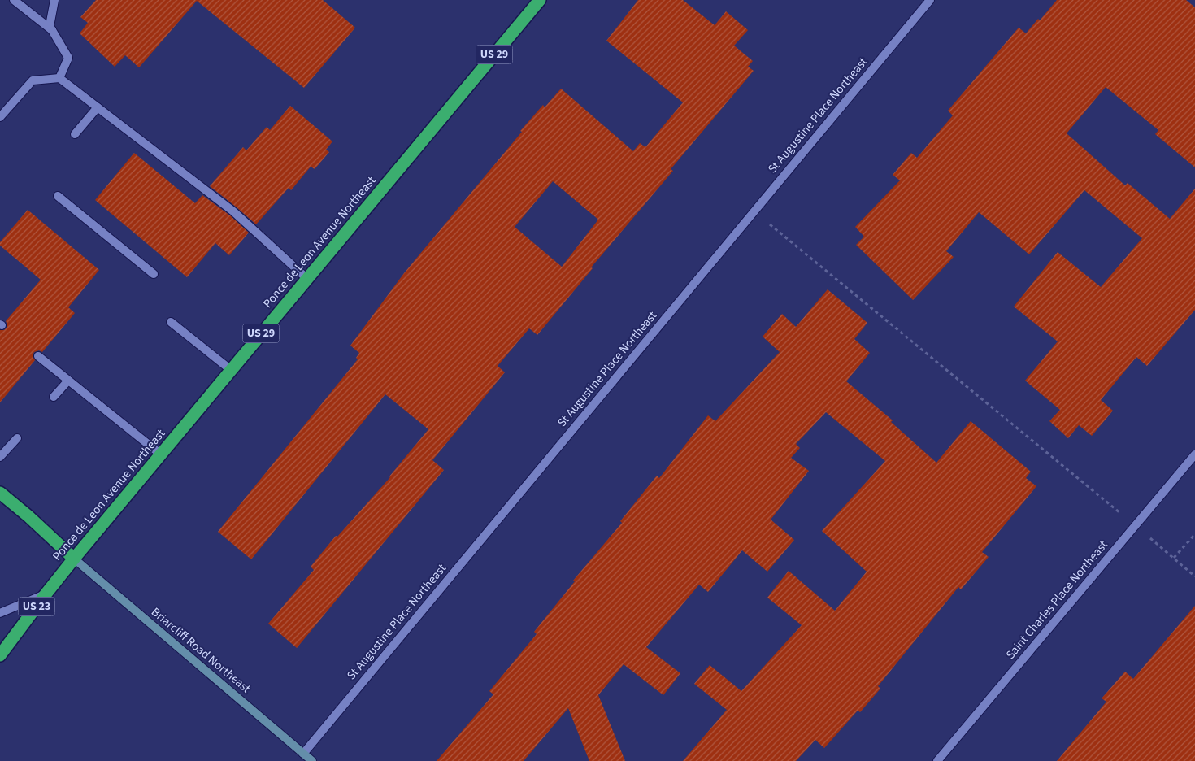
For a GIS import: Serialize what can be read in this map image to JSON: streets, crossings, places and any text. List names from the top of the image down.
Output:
{
  "streets": {
    "highway": ["US 29", "Ponce de Leon Avenue Northeast", "US 23"],
    "main road": ["Briarcliff Road Northeast"],
    "street": ["St Augustine Place Northeast", "Saint Charles Place Northeast"]
  },
  "crossings": [
    ["St Augustine Place Northeast", "Briarcliff Road Northeast"],
    ["Ponce de Leon Avenue Northeast", "Briarcliff Road Northeast"]
  ]
}
